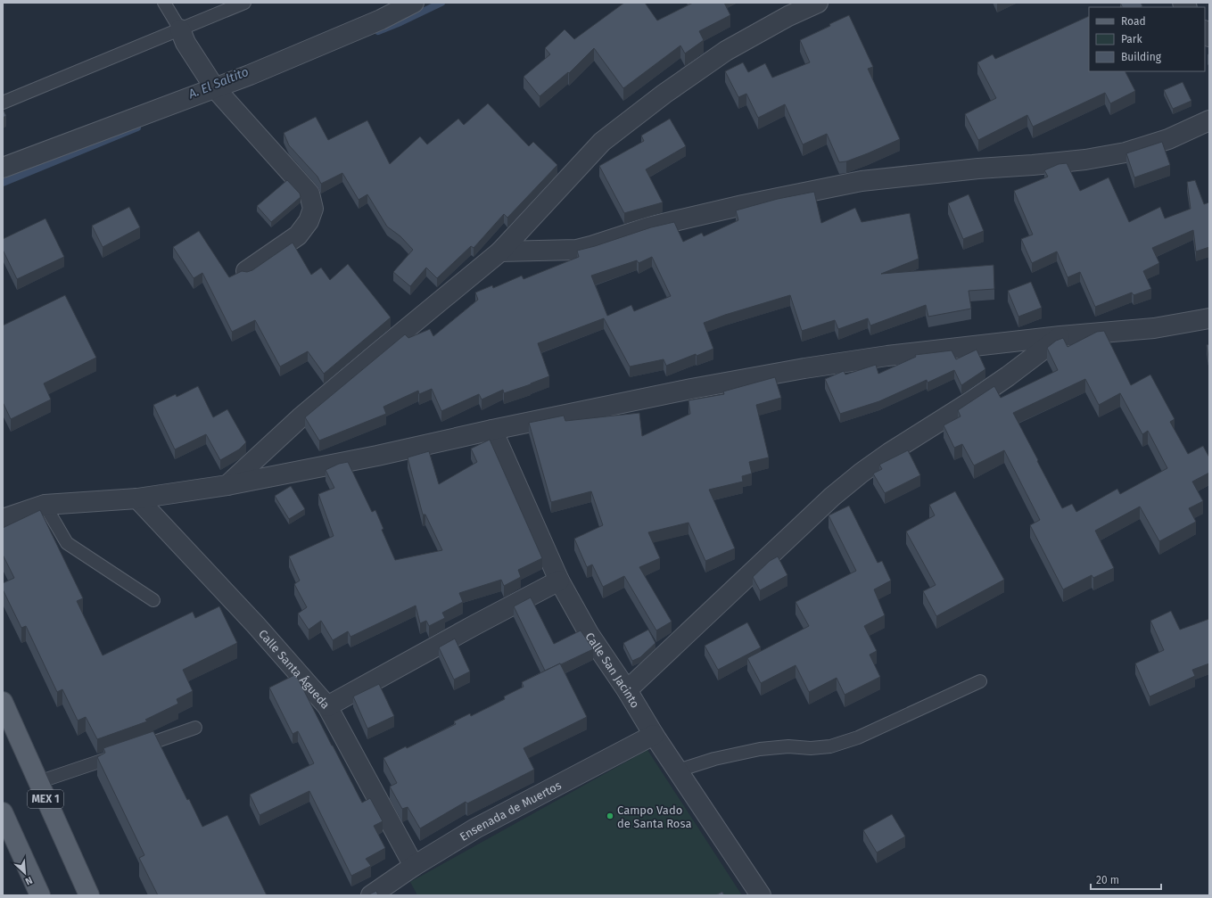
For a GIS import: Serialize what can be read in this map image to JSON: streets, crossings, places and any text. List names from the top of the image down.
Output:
{
  "streets": {
    "main road": ["MEX 1"],
    "street": ["Calle Santa Águeda", "Calle San Jacinto", "Ensenada de Muertos"]
  },
  "crossings": [
    ["Calle Santa Águeda", "Ensenada de Muertos"],
    ["Calle San Jacinto", "Ensenada de Muertos"]
  ],
  "water": ["A. El Saltito"],
  "places": ["Campo Vado de Santa Rosa"],
  "legend": ["Road", "Park", "Building"],
  "scale_bar": "20 m",
  "north": "bottom right"
}
